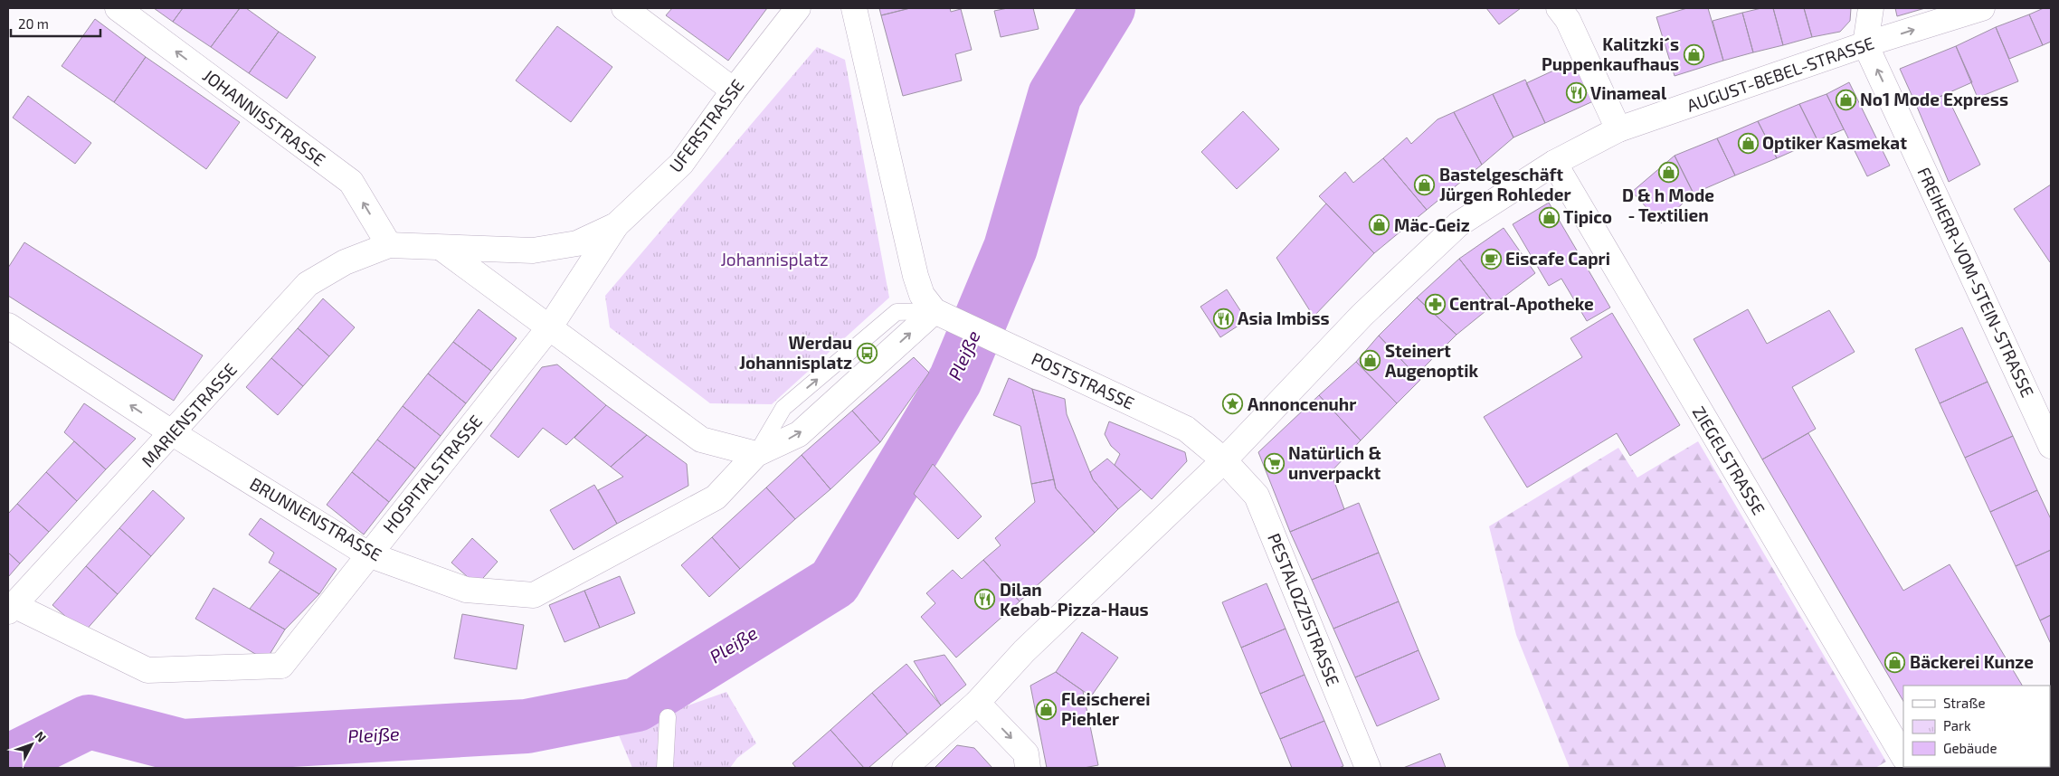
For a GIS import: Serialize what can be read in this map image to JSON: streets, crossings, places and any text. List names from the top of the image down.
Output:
{
  "streets": {
    "street": [
      "AUGUST-BEBEL-STRASSE",
      "JOHANNISSTRASSE",
      "UFERSTRASSE",
      "FREIHERR-VOM-STEIN-STRASSE",
      "POSTSTRASSE",
      "MARIENSTRASSE",
      "ZIEGELSTRASSE",
      "HOSPITALSTRASSE",
      "BRUNNENSTRASSE",
      "PESTALOZZISTRASSE"
    ]
  },
  "crossings": [
    ["AUGUST-BEBEL-STRASSE", "FREIHERR-VOM-STEIN-STRASSE"],
    ["AUGUST-BEBEL-STRASSE", "POSTSTRASSE"],
    ["AUGUST-BEBEL-STRASSE", "ZIEGELSTRASSE"],
    ["AUGUST-BEBEL-STRASSE", "PESTALOZZISTRASSE"],
    ["JOHANNISSTRASSE", "UFERSTRASSE"],
    ["JOHANNISSTRASSE", "MARIENSTRASSE"],
    ["UFERSTRASSE", "MARIENSTRASSE"],
    ["UFERSTRASSE", "HOSPITALSTRASSE"],
    ["POSTSTRASSE", "PESTALOZZISTRASSE"],
    ["MARIENSTRASSE", "HOSPITALSTRASSE"],
    ["MARIENSTRASSE", "BRUNNENSTRASSE"],
    ["HOSPITALSTRASSE", "BRUNNENSTRASSE"]
  ],
  "one_way": ["JOHANNISSTRASSE", "FREIHERR-VOM-STEIN-STRASSE"],
  "water": ["Pleiße"],
  "parks": ["Johannisplatz"],
  "places": {
    "shop": [
      "Kalitzki´s Puppenkaufhaus",
      "No1 Mode Express",
      "Optiker Kasmekat",
      "D & h Mode - Textilien",
      "Bastelgeschäft Jürgen Rohleder",
      "Tipico",
      "Mäc-Geiz",
      "Steinert Augenoptik",
      "Bäckerei Kunze",
      "Fleischerei Piehler"
    ],
    "restaurant": ["Vinameal", "Asia Imbiss", "Dilan Kebab-Pizza-Haus"],
    "cafe": ["Eiscafe Capri"],
    "pharmacy": ["Central-Apotheke"],
    "bus stop": ["Werdau Johannisplatz"],
    "place": ["Annoncenuhr"],
    "supermarket": ["Natürlich & unverpackt"]
  },
  "legend": ["Straße", "Park", "Gebäude"],
  "scale_bar": "20 m",
  "north": "top right"
}
